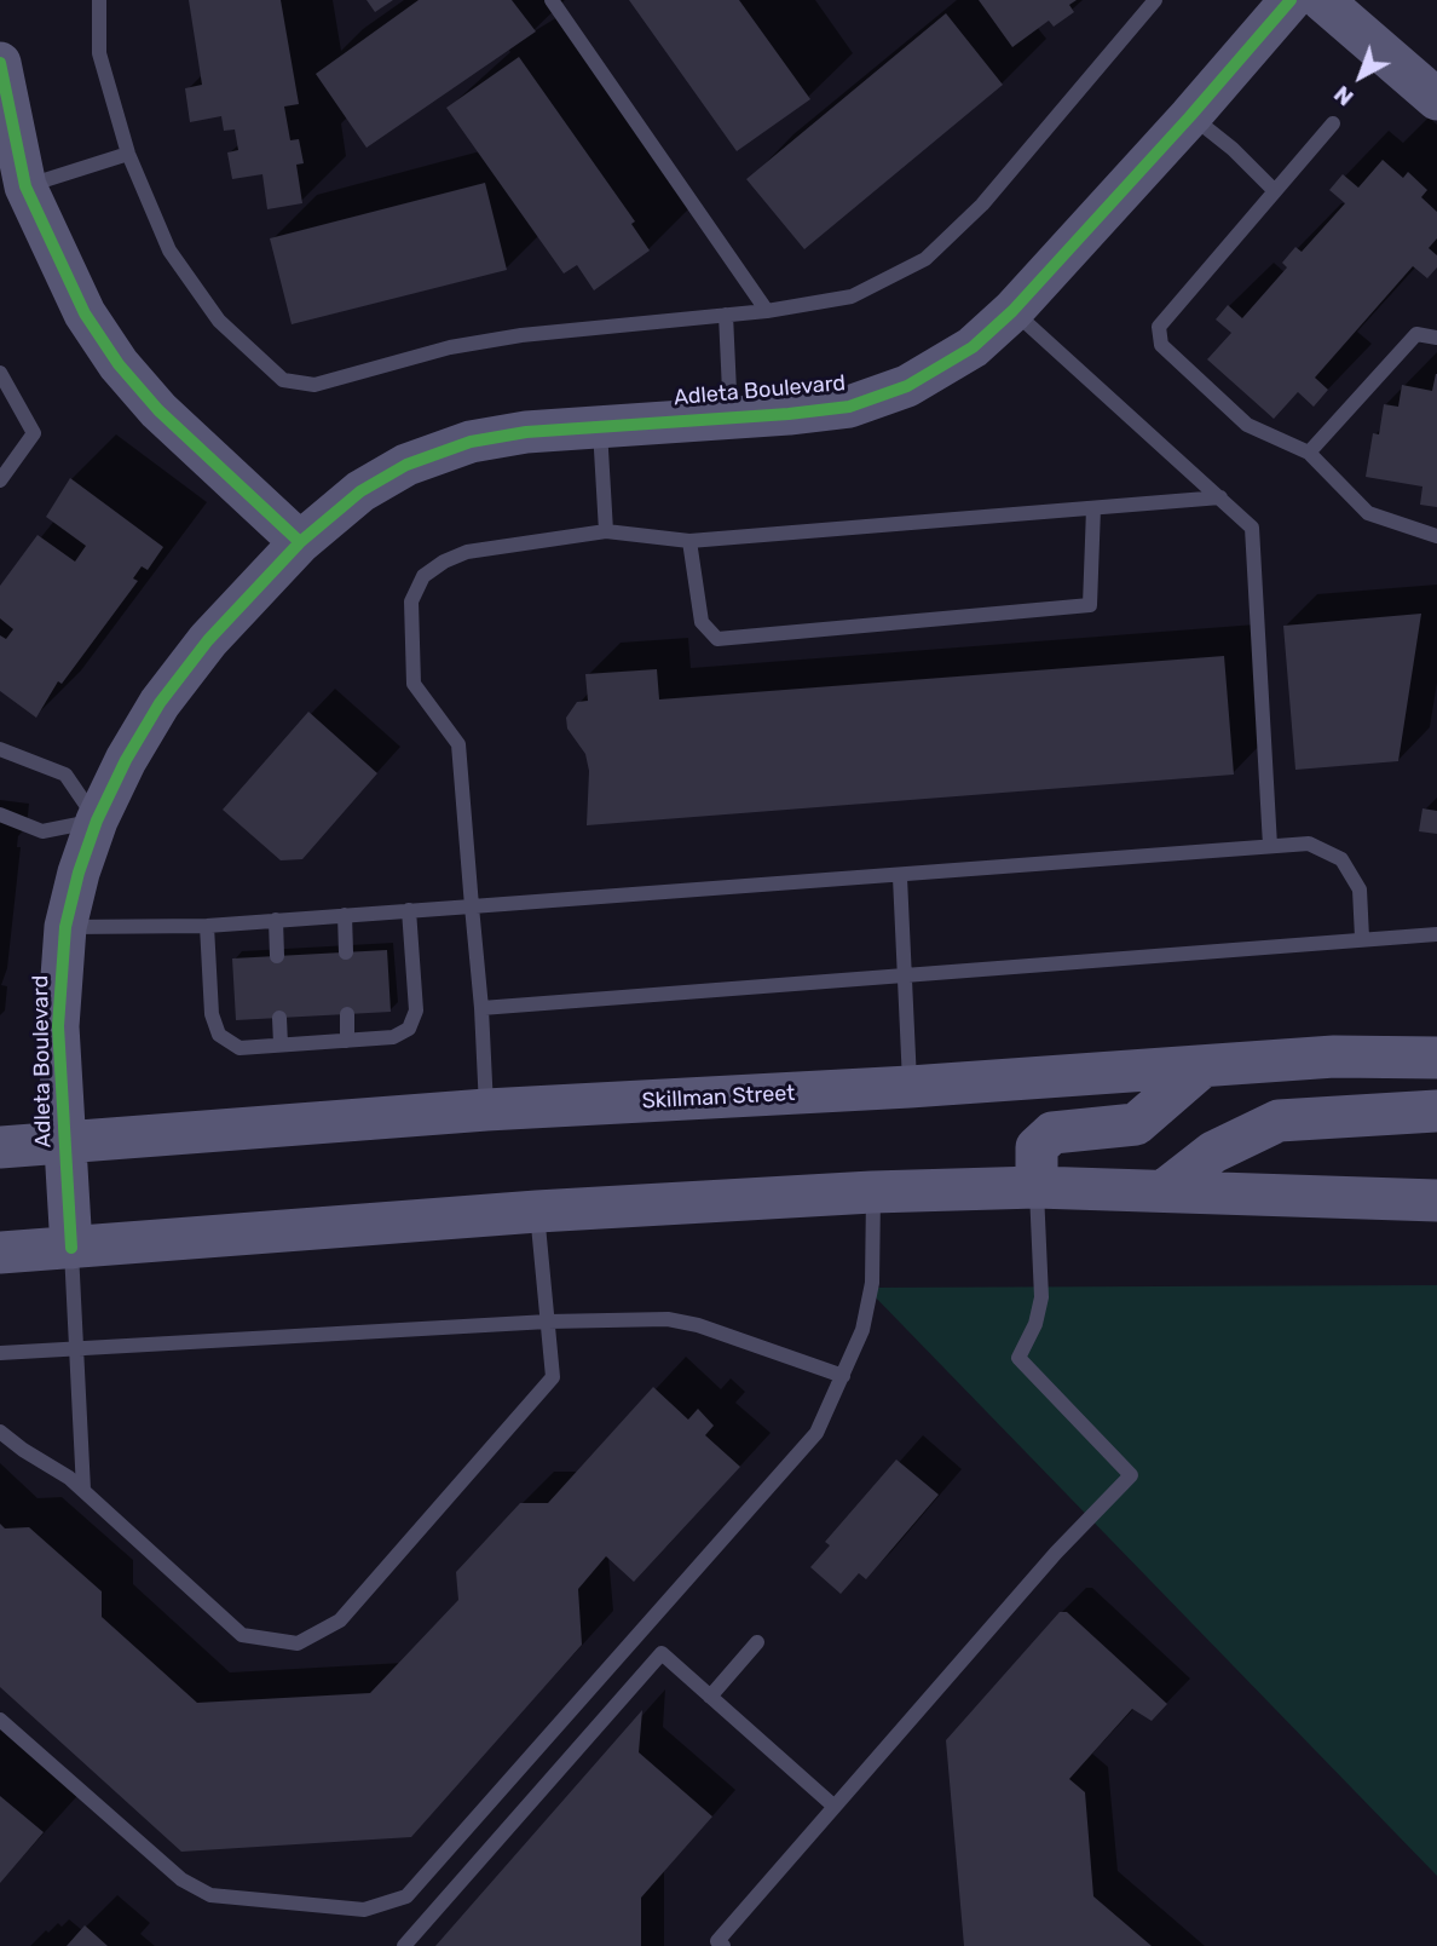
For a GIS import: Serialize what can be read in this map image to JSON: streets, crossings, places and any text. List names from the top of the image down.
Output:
{
  "streets": {
    "main road": ["Adleta Boulevard", "Skillman Street"]
  },
  "crossings": [
    ["Adleta Boulevard", "Skillman Street"]
  ],
  "north": "bottom left"
}
